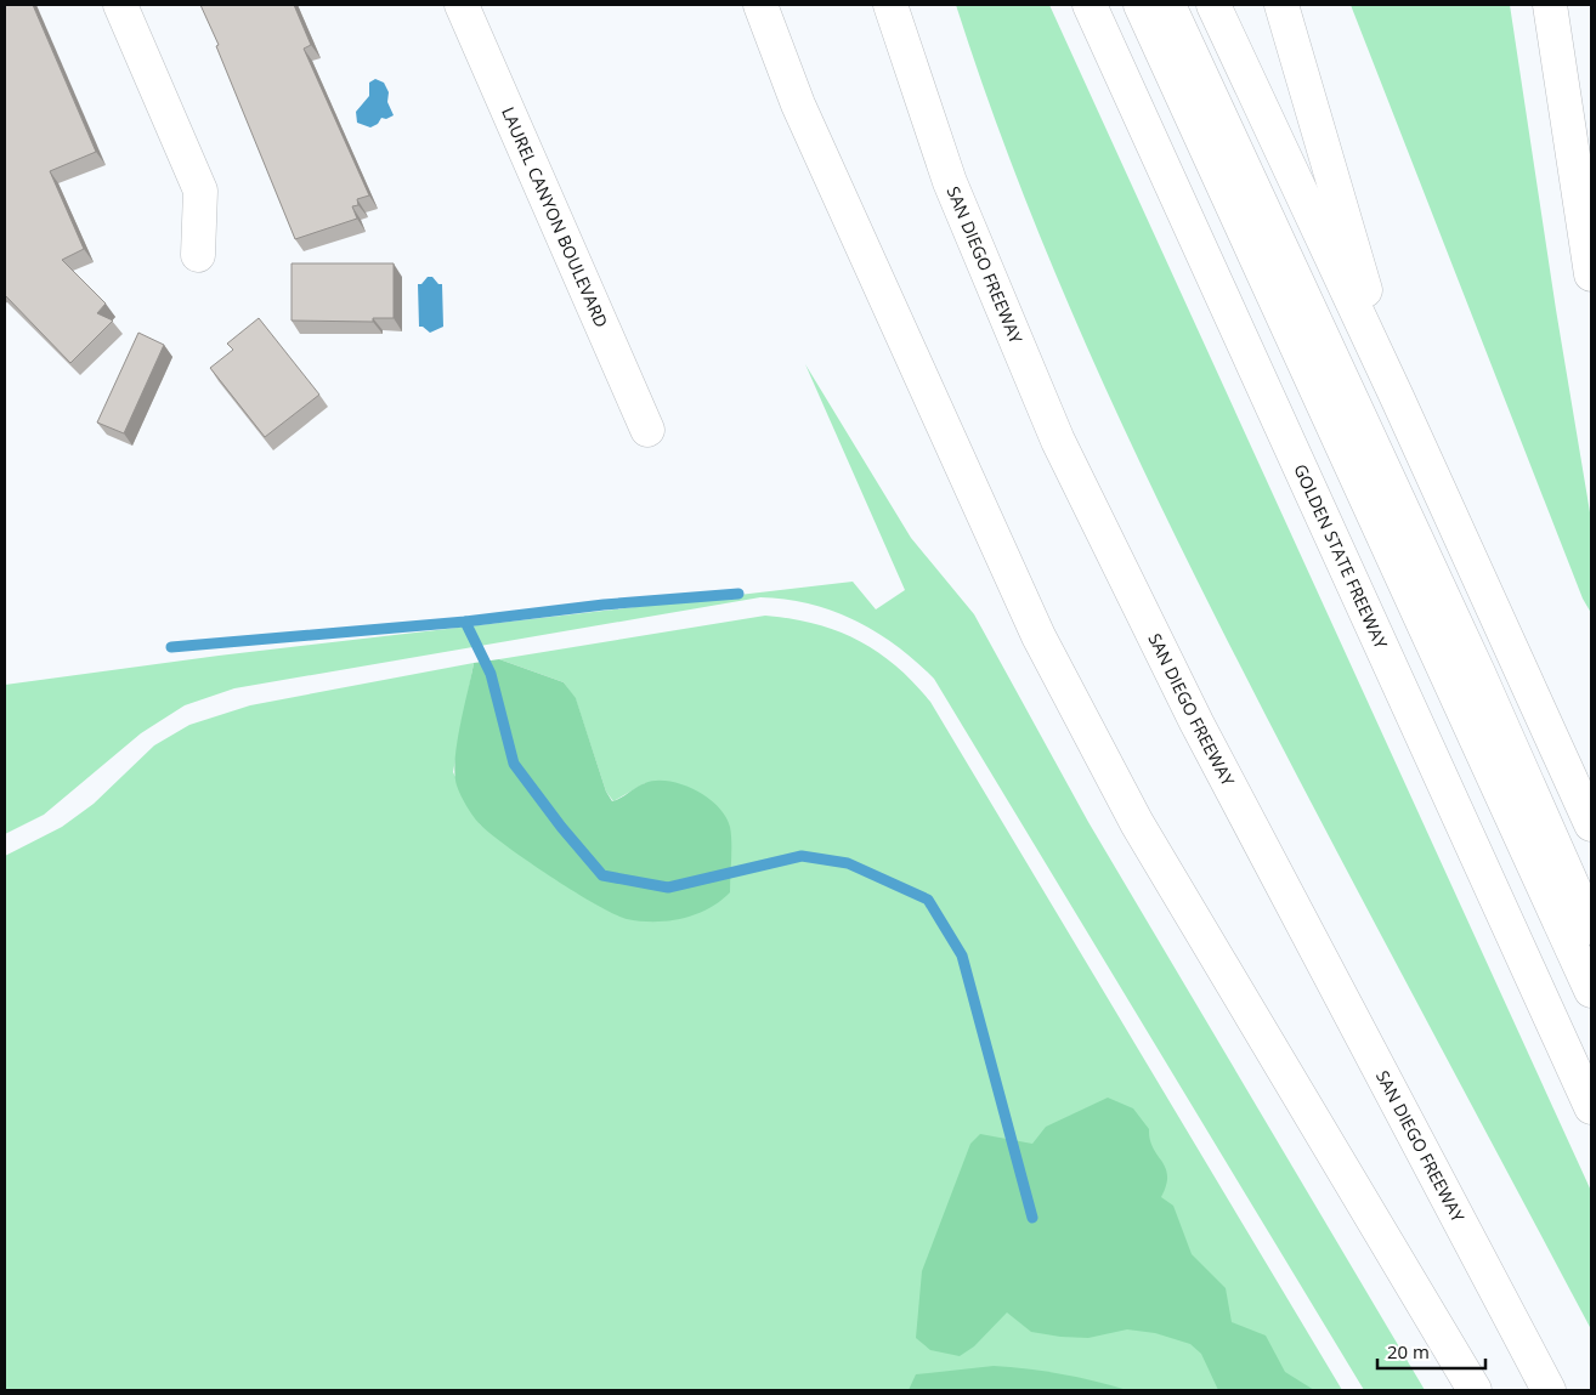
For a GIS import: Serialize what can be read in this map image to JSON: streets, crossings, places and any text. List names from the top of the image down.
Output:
{
  "streets": {
    "main road": ["LAUREL CANYON BOULEVARD", "SAN DIEGO FREEWAY", "GOLDEN STATE FREEWAY"]
  },
  "scale_bar": "20 m"
}
